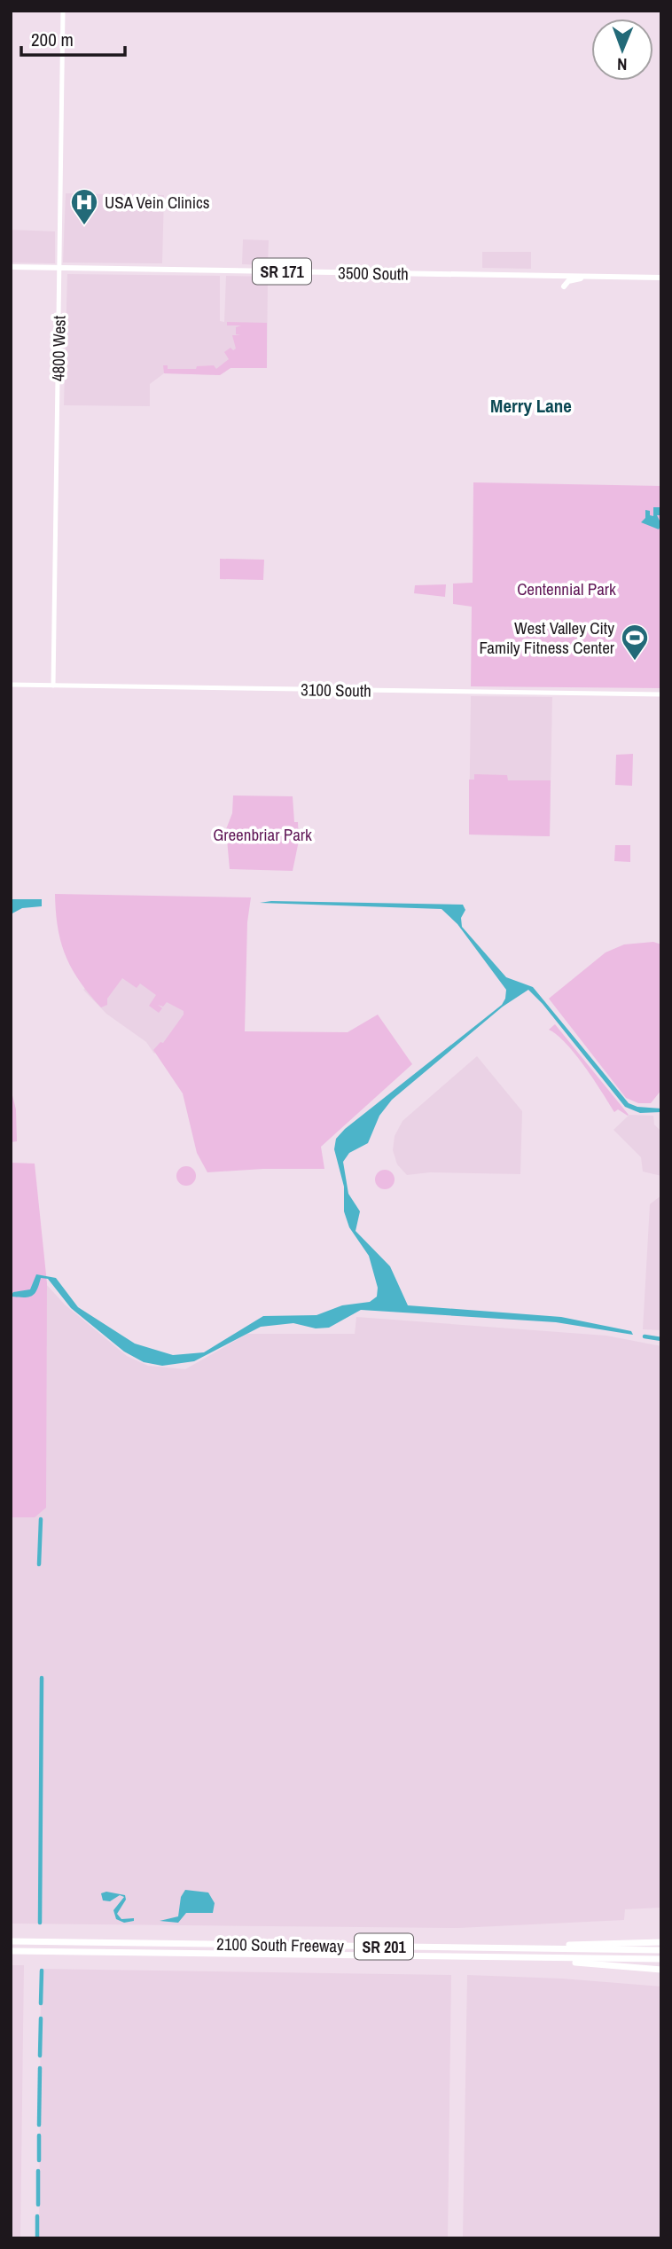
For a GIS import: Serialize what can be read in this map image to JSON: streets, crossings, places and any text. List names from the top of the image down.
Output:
{
  "streets": {
    "highway": ["2100 South Freeway", "SR 201"],
    "main road": [
      "SR 171",
      "3500 South",
      "4800 West",
      "3100 South"
    ]
  },
  "crossings": [
    ["3500 South", "4800 West"],
    ["4800 West", "3100 South"]
  ],
  "districts": ["Merry Lane"],
  "parks": ["Centennial Park", "Greenbriar Park"],
  "places": {
    "hospital": ["USA Vein Clinics"],
    "sports": ["West Valley City Family Fitness Center"]
  },
  "scale_bar": "200 m",
  "north": "bottom"
}
